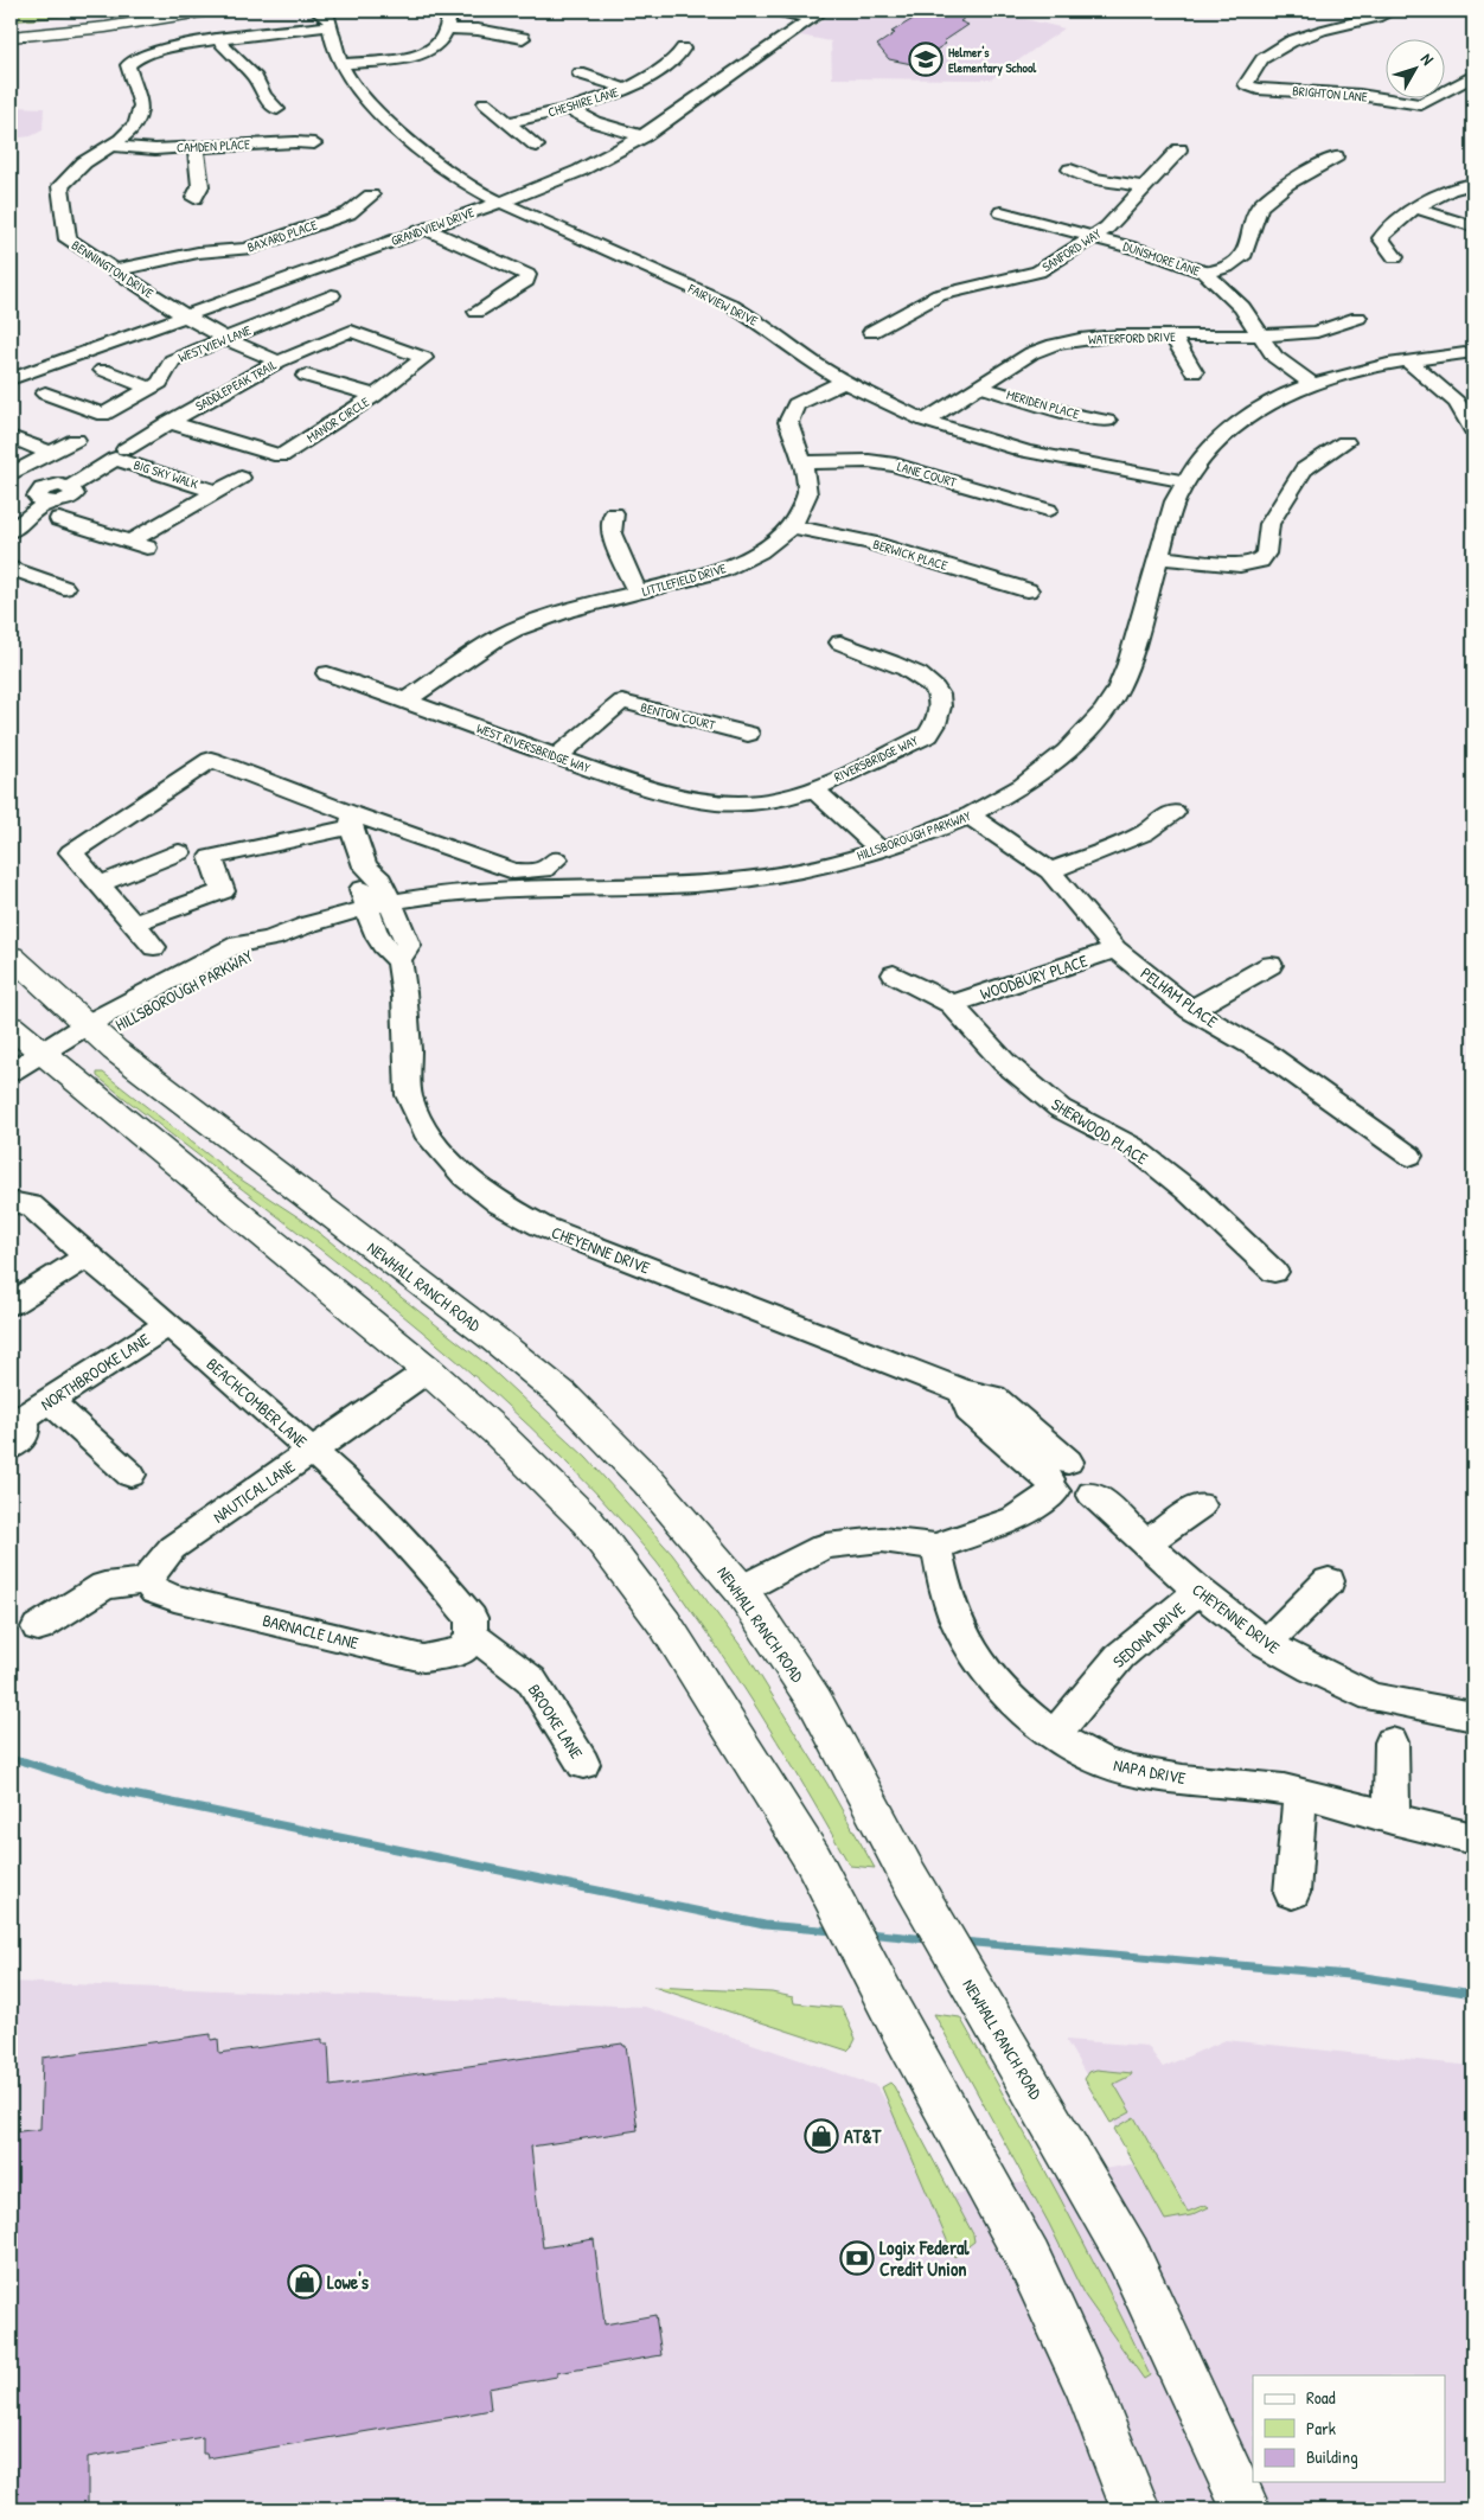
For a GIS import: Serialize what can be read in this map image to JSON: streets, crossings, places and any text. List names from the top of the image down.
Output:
{
  "streets": {
    "main road": ["NEWHALL RANCH ROAD"],
    "street": [
      "BRIGHTON LANE",
      "CHESHIRE LANE",
      "CAMDEN PLACE",
      "GRANDVIEW DRIVE",
      "BAXARD PLACE",
      "SANFORD WAY",
      "DUNSMORE LANE",
      "BENNINGTON DRIVE",
      "FAIRVIEW DRIVE",
      "WATERFORD DRIVE",
      "WESTVIEW LANE",
      "SADDLEPEAK TRAIL",
      "MERIDEN PLACE",
      "MANOR CIRCLE",
      "BIG SKY WALK",
      "LANE COURT",
      "BERWICK PLACE",
      "LITTLEFIELD DRIVE",
      "BENTON COURT",
      "WEST RIVERSBRIDGE WAY",
      "RIVERSBRIDGE WAY",
      "HILLSBOROUGH PARKWAY",
      "WOODBURY PLACE",
      "PELHAM PLACE",
      "SHERWOOD PLACE",
      "CHEYENNE DRIVE",
      "NORTHBROOKE LANE",
      "BEACHCOMBER LANE",
      "NAUTICAL LANE",
      "BARNACLE LANE",
      "SEDONA DRIVE",
      "BROOKE LANE",
      "NAPA DRIVE"
    ]
  },
  "crossings": [
    ["CAMDEN PLACE", "BENNINGTON DRIVE"],
    ["GRANDVIEW DRIVE", "BENNINGTON DRIVE"],
    ["GRANDVIEW DRIVE", "FAIRVIEW DRIVE"],
    ["BAXARD PLACE", "BENNINGTON DRIVE"],
    ["SANFORD WAY", "DUNSMORE LANE"],
    ["DUNSMORE LANE", "WATERFORD DRIVE"],
    ["DUNSMORE LANE", "HILLSBOROUGH PARKWAY"],
    ["BENNINGTON DRIVE", "FAIRVIEW DRIVE"],
    ["BENNINGTON DRIVE", "WESTVIEW LANE"],
    ["BENNINGTON DRIVE", "SADDLEPEAK TRAIL"],
    ["FAIRVIEW DRIVE", "WATERFORD DRIVE"],
    ["FAIRVIEW DRIVE", "LITTLEFIELD DRIVE"],
    ["FAIRVIEW DRIVE", "HILLSBOROUGH PARKWAY"],
    ["WATERFORD DRIVE", "MERIDEN PLACE"],
    ["SADDLEPEAK TRAIL", "MANOR CIRCLE"],
    ["SADDLEPEAK TRAIL", "BIG SKY WALK"],
    ["LANE COURT", "LITTLEFIELD DRIVE"],
    ["BERWICK PLACE", "LITTLEFIELD DRIVE"],
    ["LITTLEFIELD DRIVE", "WEST RIVERSBRIDGE WAY"],
    ["BENTON COURT", "WEST RIVERSBRIDGE WAY"],
    ["WEST RIVERSBRIDGE WAY", "RIVERSBRIDGE WAY"],
    ["HILLSBOROUGH PARKWAY", "PELHAM PLACE"],
    ["HILLSBOROUGH PARKWAY", "CHEYENNE DRIVE"],
    ["HILLSBOROUGH PARKWAY", "NEWHALL RANCH ROAD"],
    ["WOODBURY PLACE", "PELHAM PLACE"],
    ["WOODBURY PLACE", "SHERWOOD PLACE"],
    ["CHEYENNE DRIVE", "SEDONA DRIVE"],
    ["NORTHBROOKE LANE", "BEACHCOMBER LANE"],
    ["BEACHCOMBER LANE", "NAUTICAL LANE"],
    ["BEACHCOMBER LANE", "BARNACLE LANE"],
    ["BEACHCOMBER LANE", "BROOKE LANE"],
    ["NAUTICAL LANE", "BARNACLE LANE"],
    ["BARNACLE LANE", "BROOKE LANE"],
    ["SEDONA DRIVE", "NAPA DRIVE"]
  ],
  "places": {
    "school or university": ["Helmer's Elementary School"],
    "shop": ["AT&T", "Lowe's"],
    "bank": ["Logix Federal Credit Union"]
  },
  "legend": ["Road", "Park", "Building"],
  "north": "top right"
}
